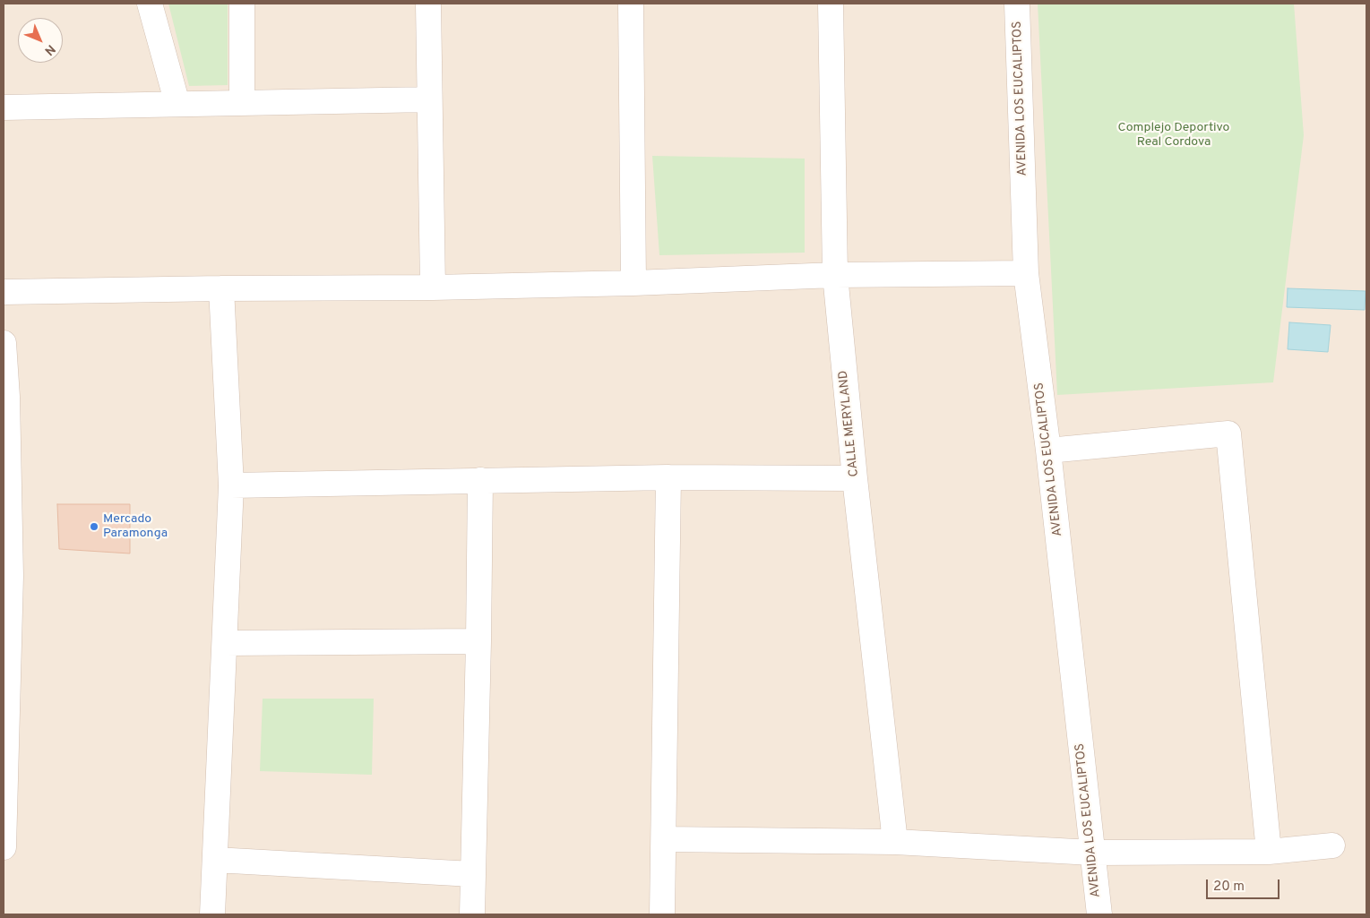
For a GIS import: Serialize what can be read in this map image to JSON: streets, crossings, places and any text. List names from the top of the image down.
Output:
{
  "streets": {
    "street": ["AVENIDA LOS EUCALIPTOS", "CALLE MERYLAND"]
  },
  "parks": ["Complejo Deportivo Real Cordova"],
  "places": ["Mercado Paramonga"],
  "scale_bar": "20 m",
  "north": "bottom right"
}
